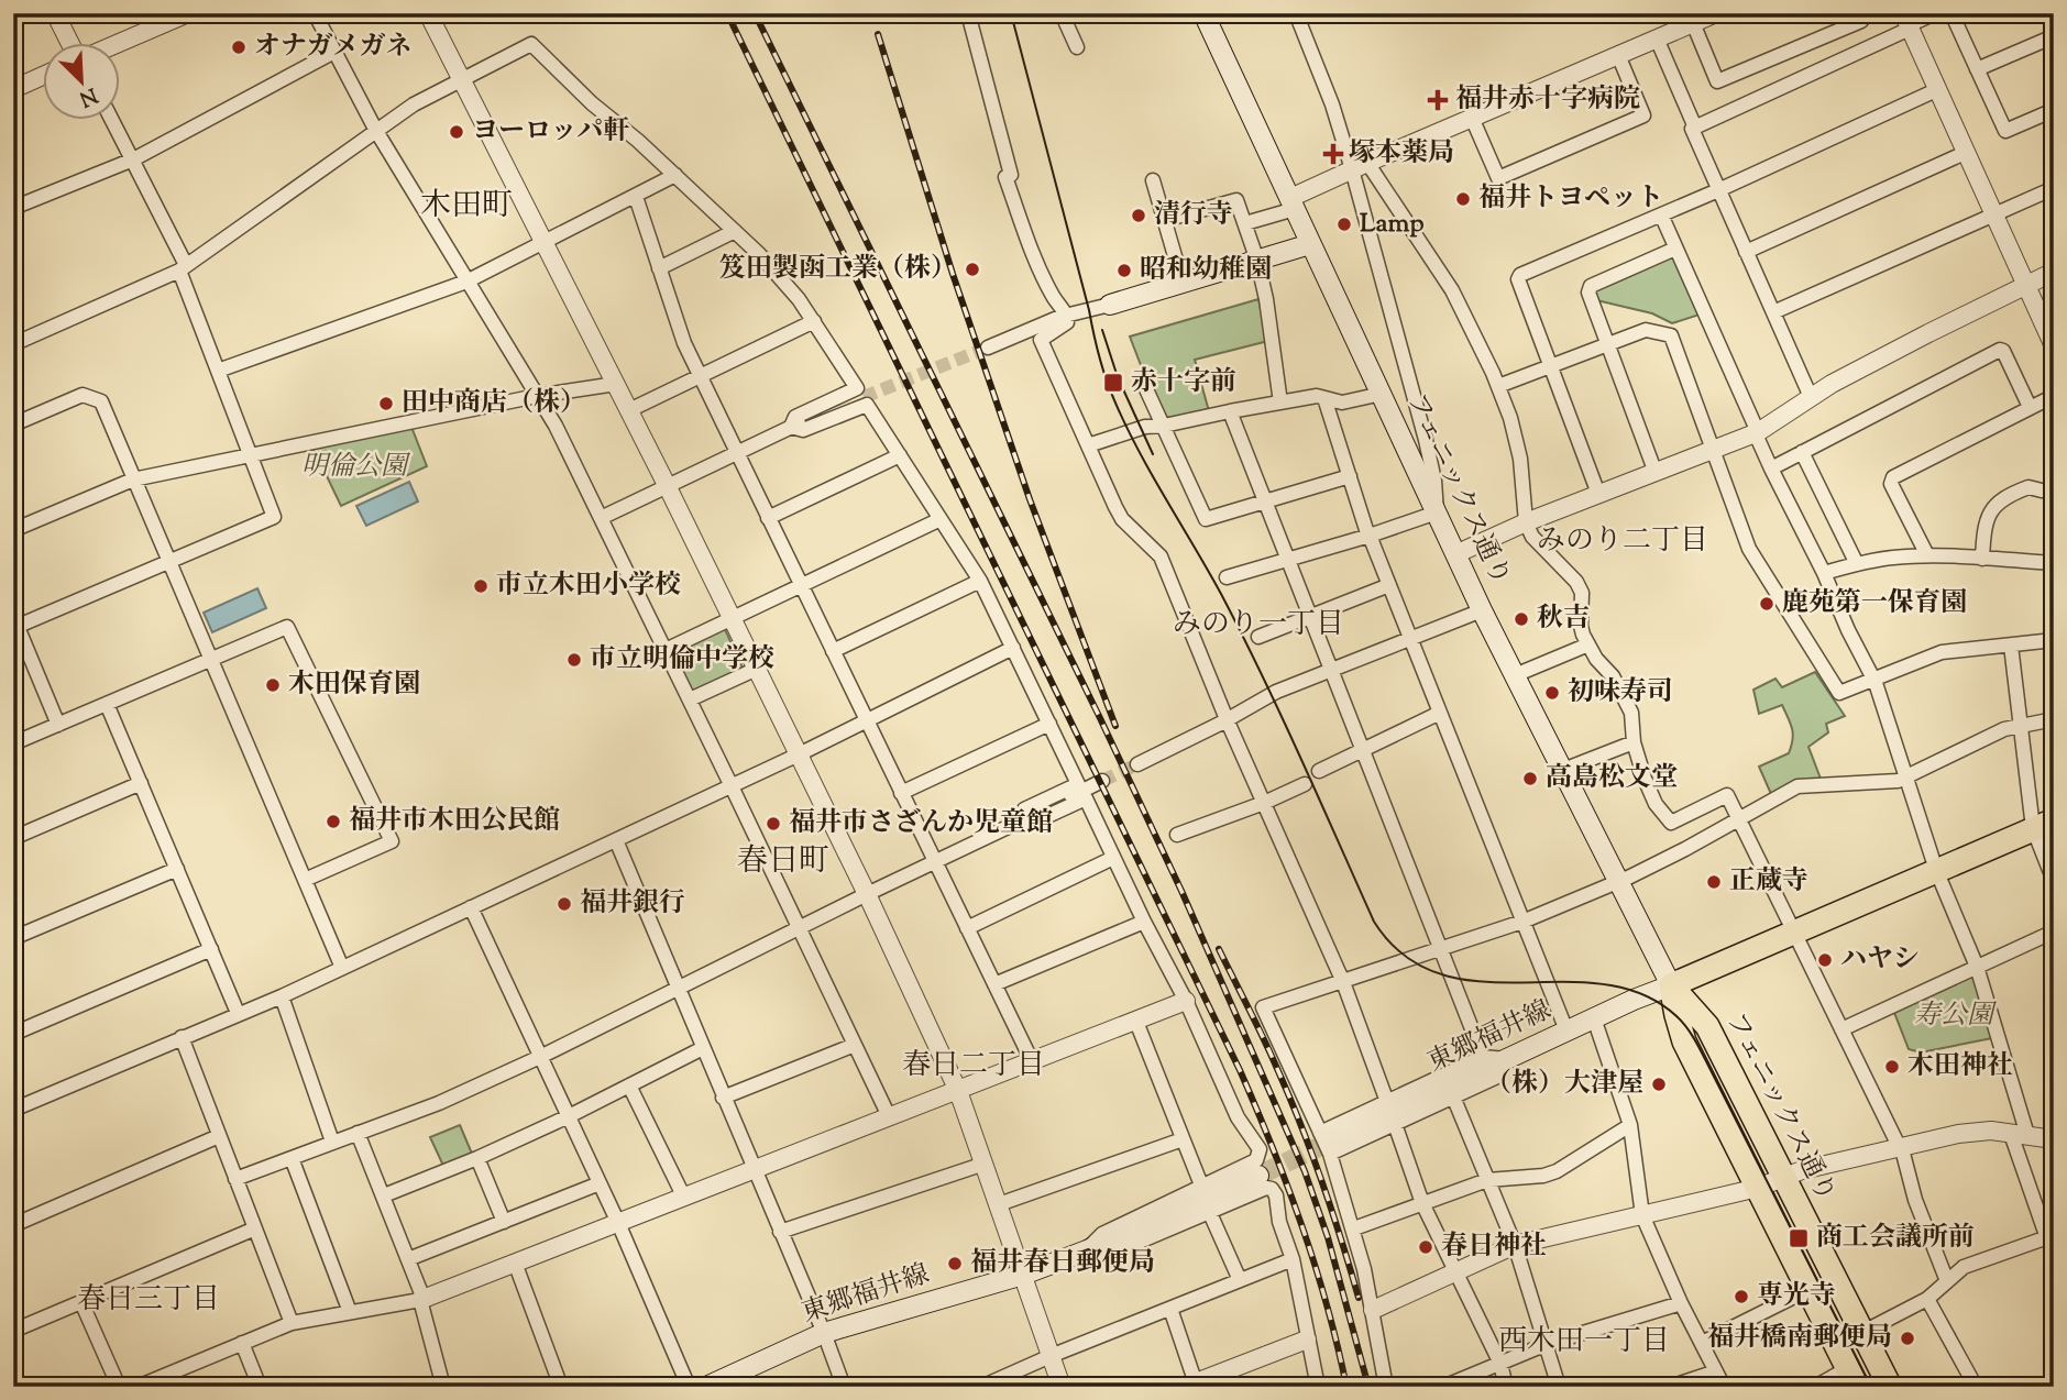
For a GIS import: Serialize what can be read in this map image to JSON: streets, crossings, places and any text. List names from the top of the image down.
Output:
{
  "streets": {
    "main road": ["フェニックス通り", "東郷福井線"]
  },
  "crossings": [
    ["フェニックス通り", "東郷福井線"]
  ],
  "districts": [
    "木田町",
    "みのり二丁目",
    "みのり一丁目",
    "春日町",
    "春日二丁目",
    "春日三丁目",
    "西木田一丁目"
  ],
  "parks": ["明倫公園", "寿公園"],
  "places": {
    "other": [
      "オナガメガネ",
      "ヨーロッパ軒",
      "福井トヨペット",
      "清行寺",
      "Lamp",
      "笈田製函工業（株）",
      "昭和幼稚園",
      "田中商店（株）",
      "市立木田小学校",
      "鹿苑第一保育園",
      "秋吉",
      "市立明倫中学校",
      "木田保育園",
      "初味寿司",
      "高島松文堂",
      "福井市木田公民館",
      "福井市さざんか児童館",
      "正蔵寺",
      "福井銀行",
      "ハヤシ",
      "木田神社",
      "（株）大津屋",
      "春日神社",
      "福井春日郵便局",
      "専光寺",
      "福井橋南郵便局"
    ],
    "health": ["福井赤十字病院", "塚本薬局"],
    "transit": ["赤十字前", "商工会議所前"]
  },
  "north": "bottom right"
}
